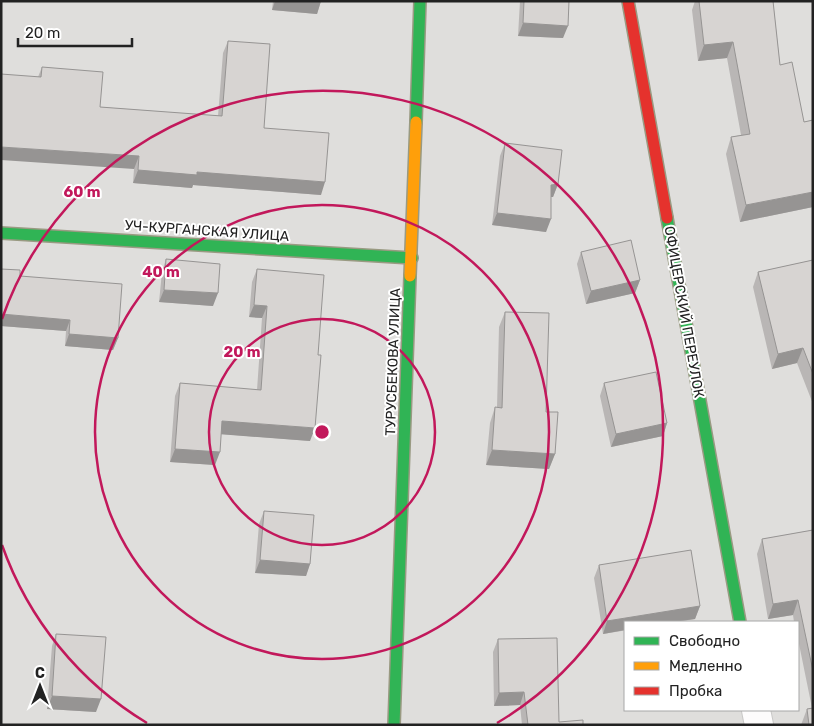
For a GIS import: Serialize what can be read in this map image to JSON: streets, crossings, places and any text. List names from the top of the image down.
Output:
{
  "streets": {
    "street": ["УЧ-КУРГАНСКАЯ УЛИЦА", "ОФИЦЕРСКИЙ ПЕРЕУЛОК", "ТУРУСБЕКОВА УЛИЦА"]
  },
  "crossings": [
    ["УЧ-КУРГАНСКАЯ УЛИЦА", "ТУРУСБЕКОВА УЛИЦА"]
  ],
  "legend": ["Свободно", "Медленно", "Пробка"],
  "scale_bar": "20 m",
  "north": "top",
  "rings": ["60 m", "40 m", "20 m"]
}
